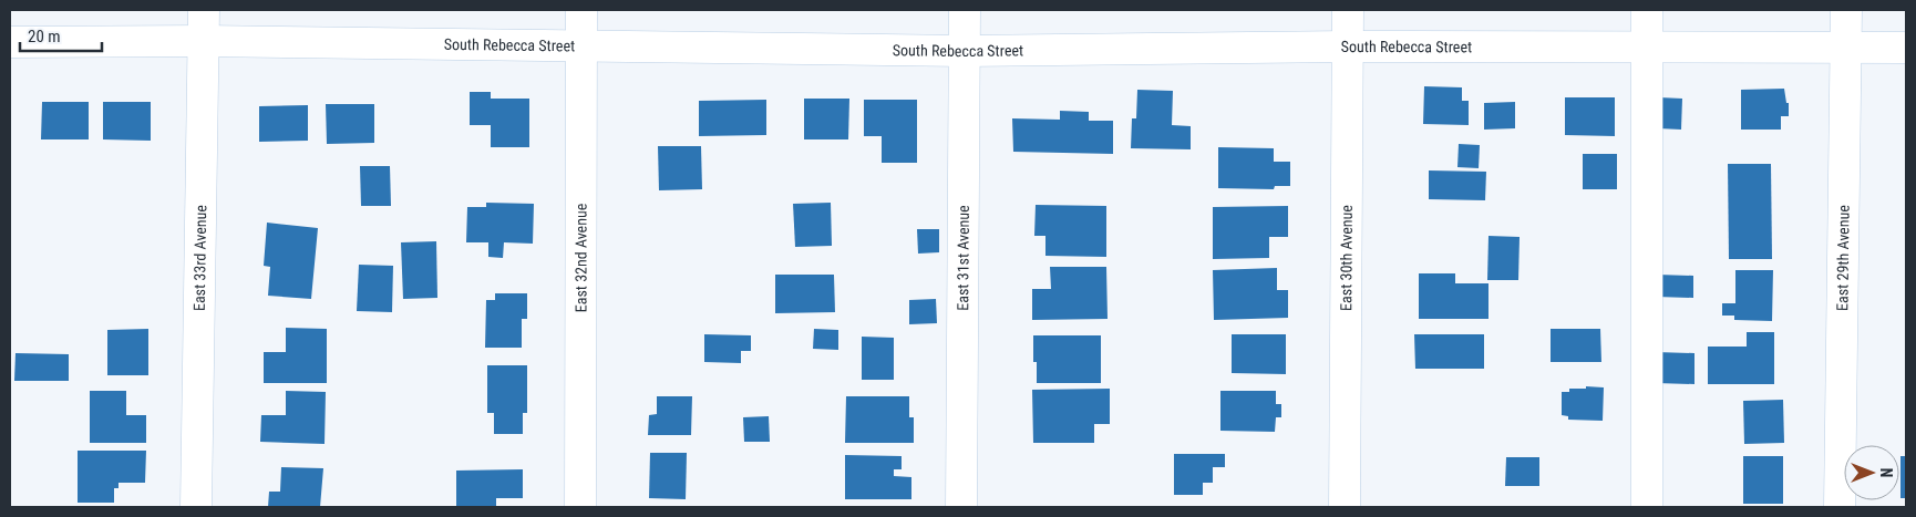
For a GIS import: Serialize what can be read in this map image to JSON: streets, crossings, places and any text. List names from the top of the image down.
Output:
{
  "streets": {
    "street": [
      "South Rebecca Street",
      "East 33rd Avenue",
      "East 32nd Avenue",
      "East 31st Avenue",
      "East 30th Avenue",
      "East 29th Avenue"
    ]
  },
  "crossings": [
    ["South Rebecca Street", "East 33rd Avenue"],
    ["South Rebecca Street", "East 32nd Avenue"],
    ["South Rebecca Street", "East 31st Avenue"],
    ["South Rebecca Street", "East 30th Avenue"],
    ["South Rebecca Street", "East 29th Avenue"]
  ],
  "scale_bar": "20 m",
  "north": "right"
}
